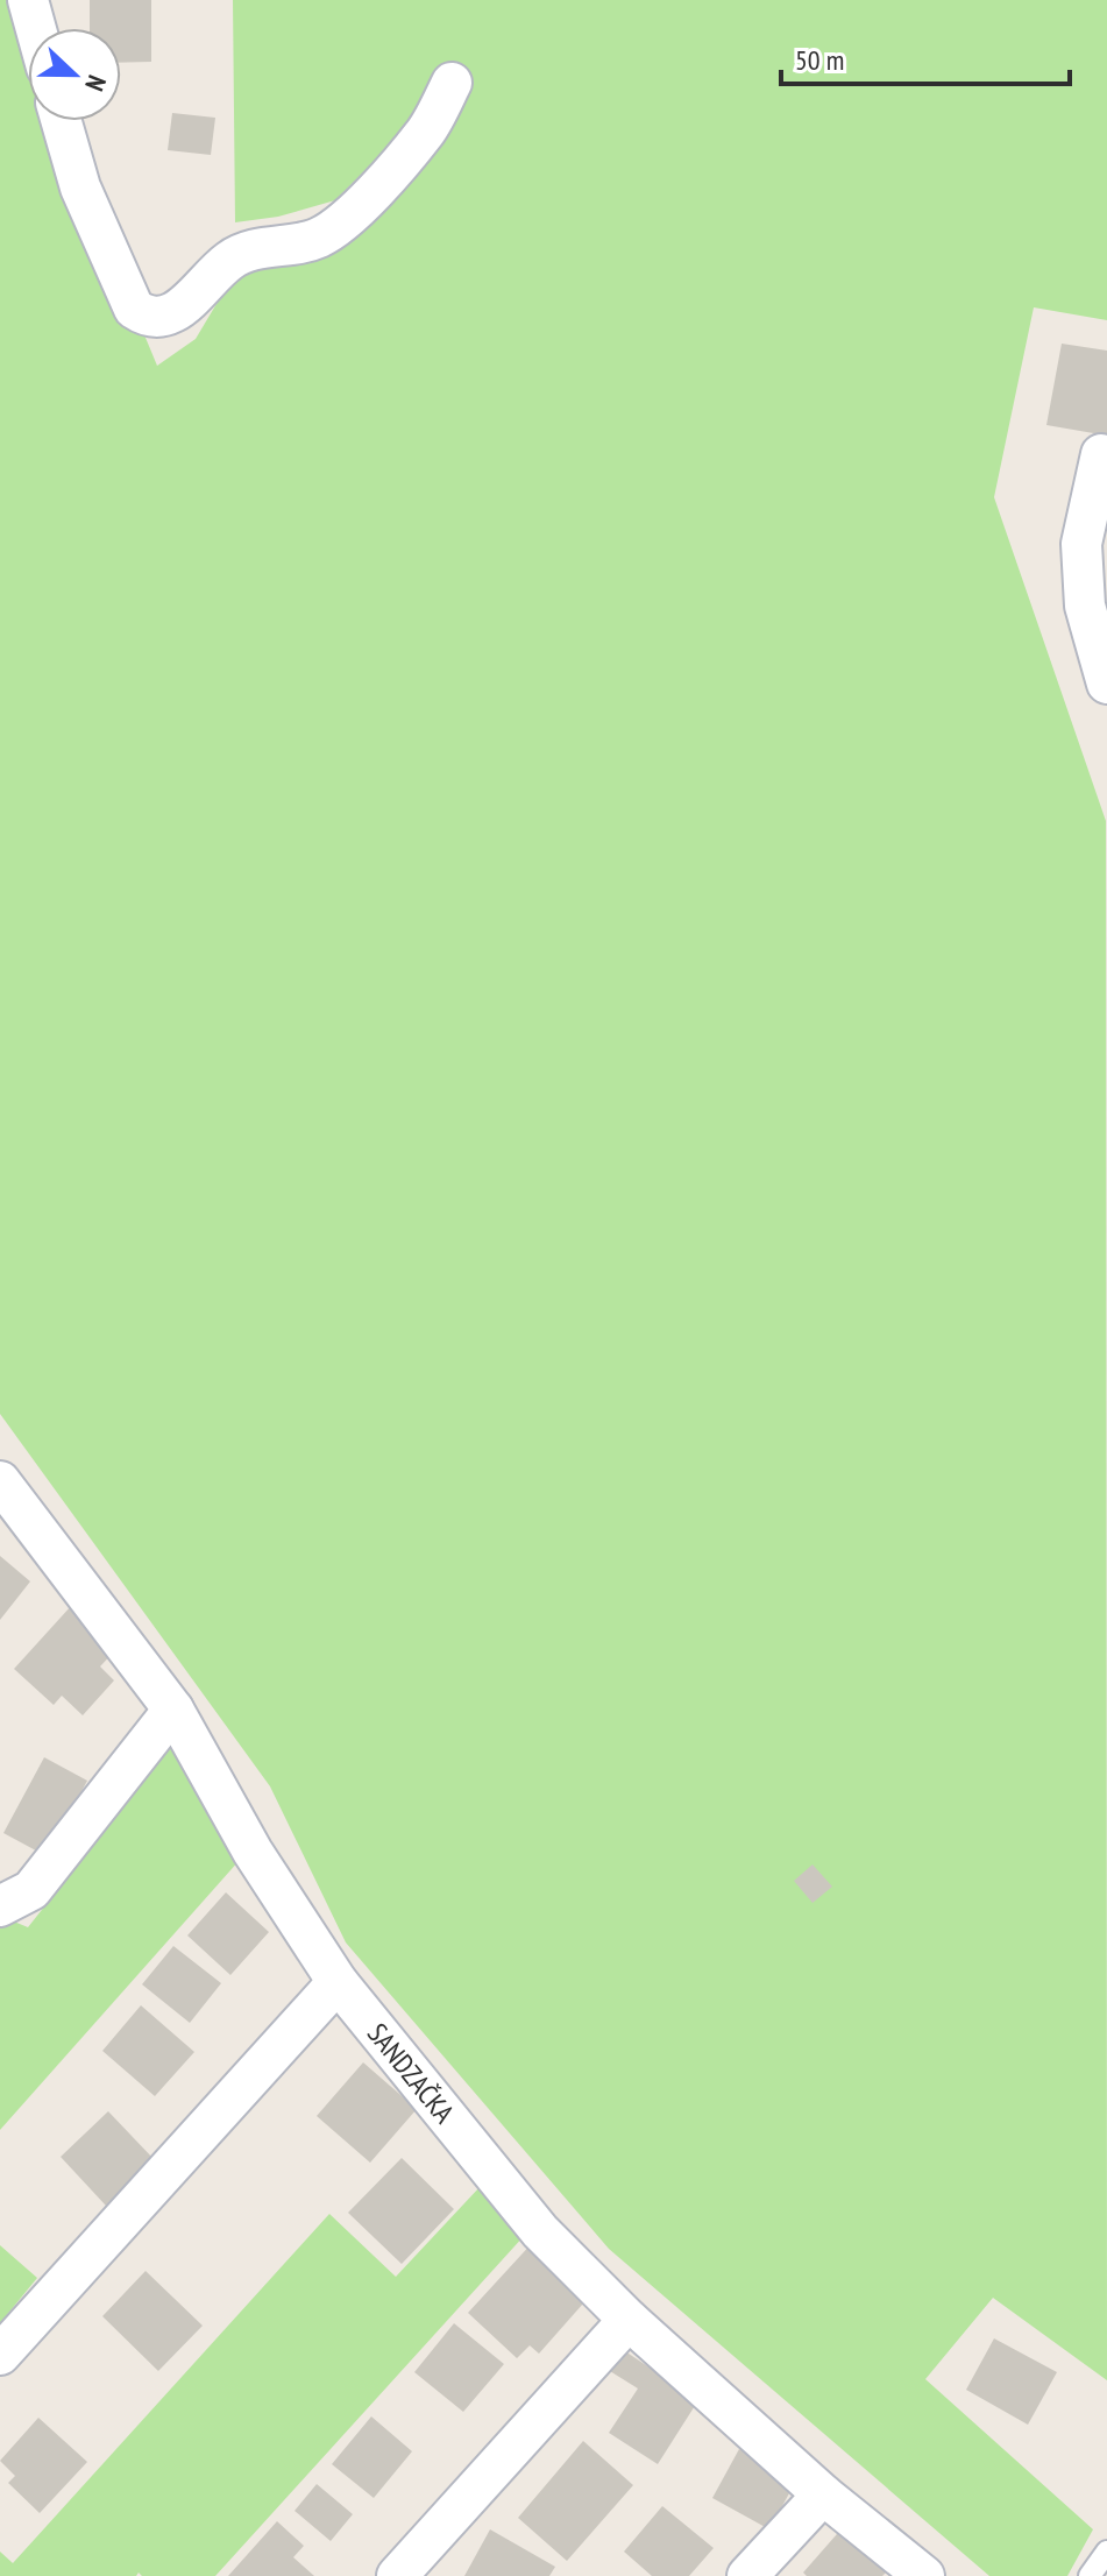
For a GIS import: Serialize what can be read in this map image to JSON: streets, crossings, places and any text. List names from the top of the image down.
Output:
{
  "streets": {
    "street": ["SANDZAČKA"]
  },
  "scale_bar": "50 m",
  "north": "right"
}
